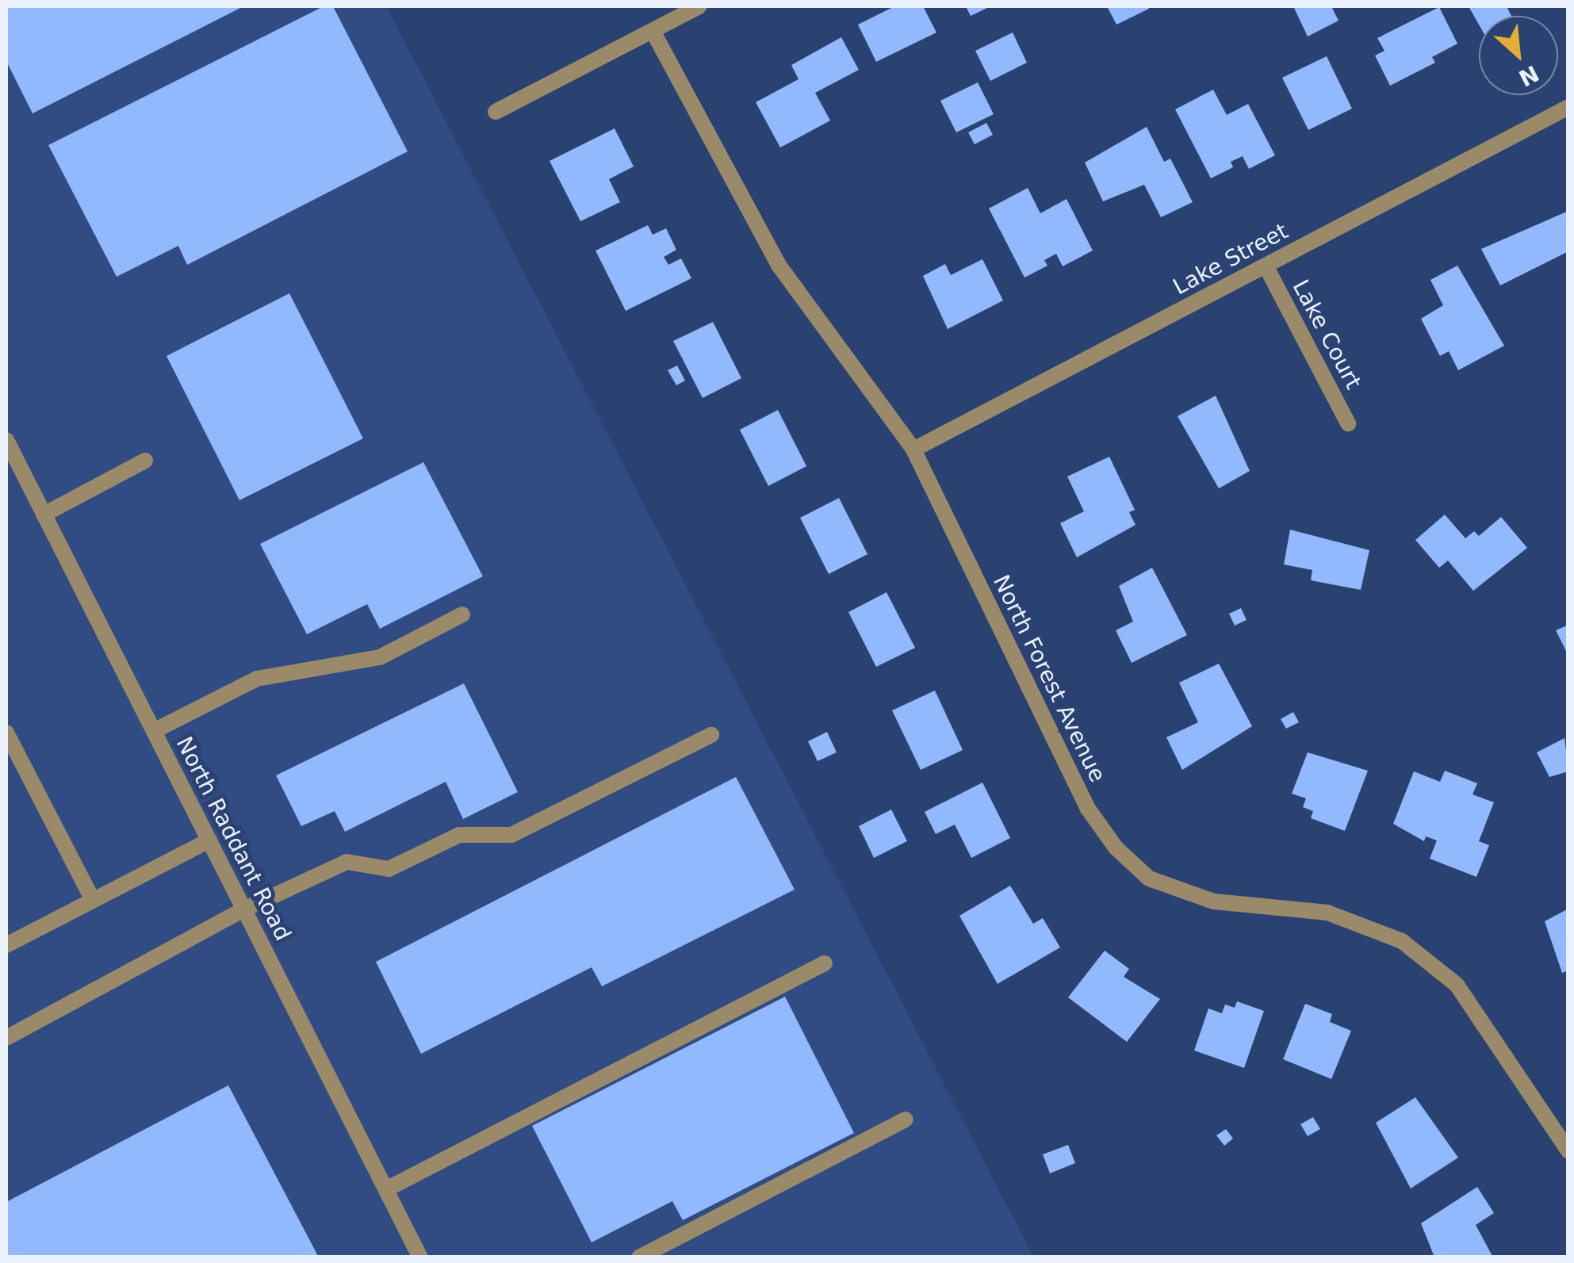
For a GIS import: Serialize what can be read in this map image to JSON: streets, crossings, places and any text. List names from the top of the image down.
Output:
{
  "streets": {
    "street": [
      "Lake Street",
      "Lake Court",
      "North Forest Avenue",
      "North Raddant Road"
    ]
  },
  "crossings": [
    ["Lake Street", "Lake Court"],
    ["Lake Street", "North Forest Avenue"]
  ],
  "north": "bottom right"
}
